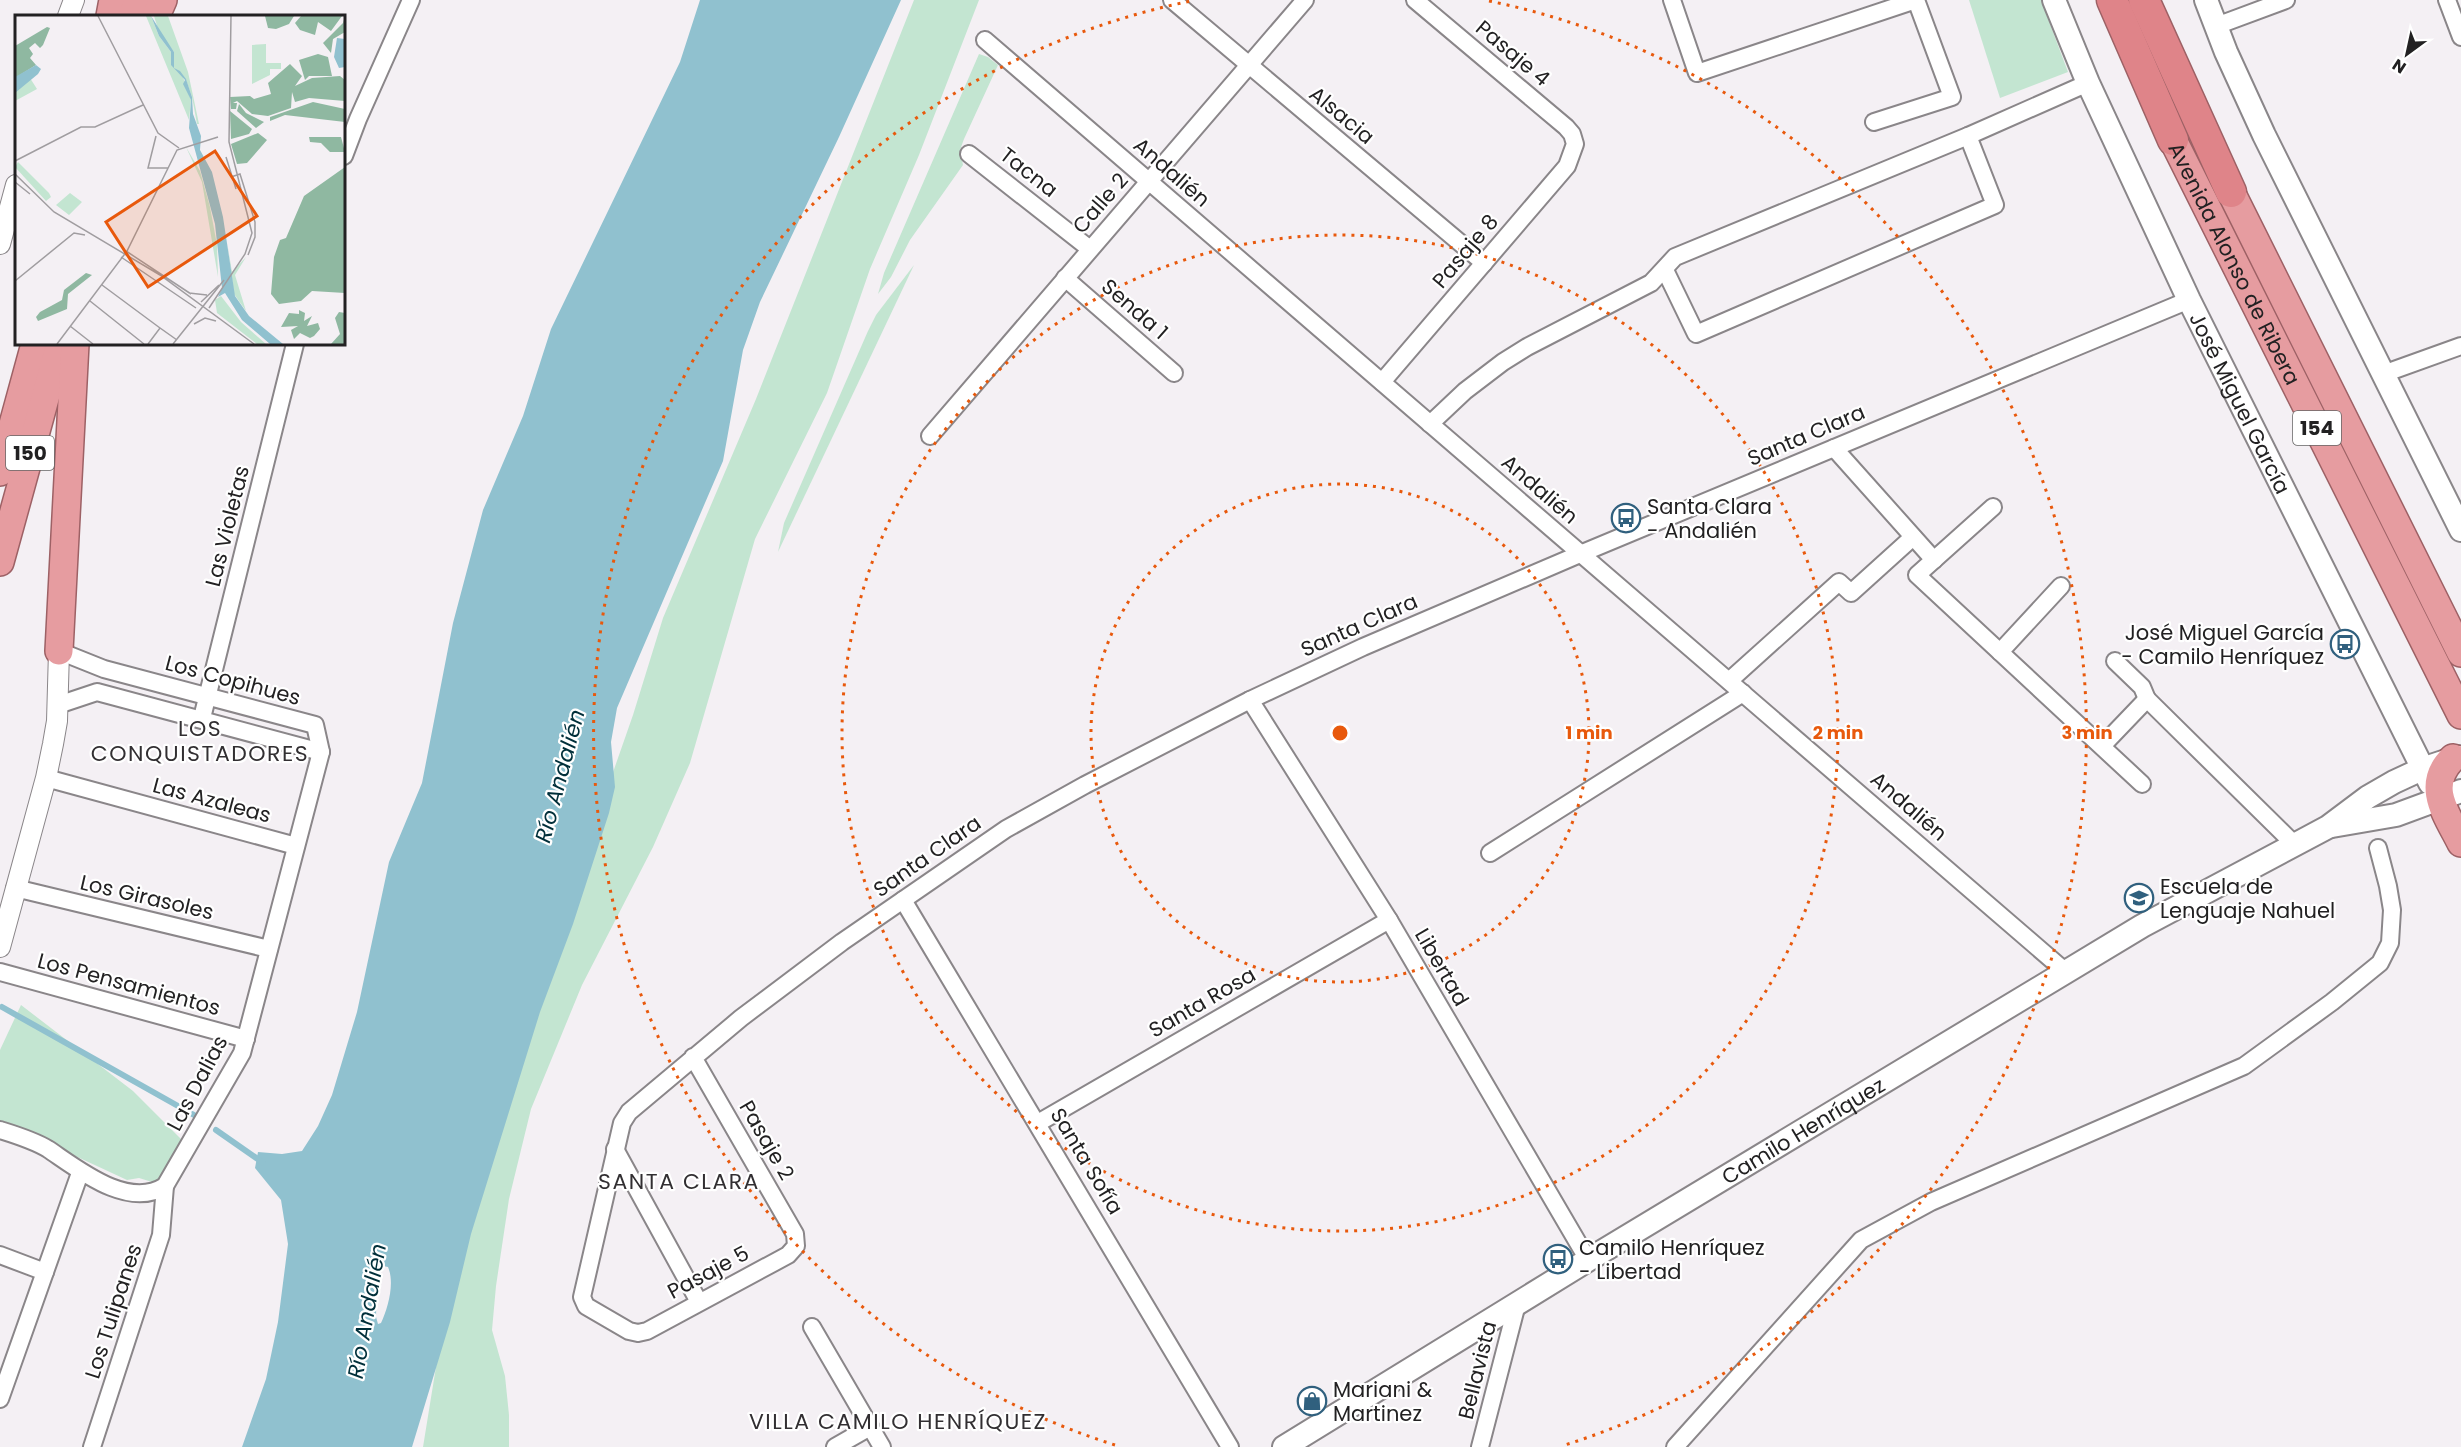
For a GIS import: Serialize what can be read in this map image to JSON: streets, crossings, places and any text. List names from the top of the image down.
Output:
{
  "streets": {
    "highway": ["Avenida Alonso de Ribera", "154", "150"],
    "main road": ["José Miguel García", "Camilo Henríquez"],
    "street": [
      "Pasaje 4",
      "Alsacia",
      "Tacna",
      "Andalién",
      "Calle 2",
      "Pasaje 8",
      "Senda 1",
      "Santa Clara",
      "Las Violetas",
      "Los Copihues",
      "Las Azaleas",
      "Los Girasoles",
      "Libertad",
      "Los Pensamientos",
      "Santa Rosa",
      "Las Dalias",
      "Pasaje 2",
      "Santa Sofía",
      "Pasaje 5",
      "Los Tulipanes",
      "Bellavista"
    ]
  },
  "crossings": [
    ["Pasaje 4", "Pasaje 8"],
    ["Alsacia", "Calle 2"],
    ["Alsacia", "Pasaje 8"],
    ["Tacna", "Calle 2"],
    ["Andalién", "Calle 2"],
    ["Andalién", "Pasaje 8"],
    ["Andalién", "Santa Clara"],
    ["Andalién", "Camilo Henríquez"],
    ["Calle 2", "Senda 1"],
    ["José Miguel García", "Santa Clara"],
    ["José Miguel García", "Camilo Henríquez"],
    ["Santa Clara", "Libertad"],
    ["Santa Clara", "Pasaje 2"],
    ["Santa Clara", "Santa Sofía"],
    ["Santa Clara", "Pasaje 5"],
    ["Las Violetas", "Los Copihues"],
    ["Los Copihues", "Las Dalias"],
    ["Las Azaleas", "Las Dalias"],
    ["Los Girasoles", "Las Dalias"],
    ["Libertad", "Santa Rosa"],
    ["Libertad", "Camilo Henríquez"],
    ["Los Pensamientos", "Las Dalias"],
    ["Santa Rosa", "Santa Sofía"],
    ["Las Dalias", "Los Tulipanes"],
    ["Camilo Henríquez", "Bellavista"],
    ["Pasaje 2", "Pasaje 5"]
  ],
  "districts": ["LOS CONQUISTADORES", "SANTA CLARA", "VILLA CAMILO HENRÍQUEZ"],
  "water": ["Río Andalién"],
  "places": {
    "bus stop": ["Santa Clara - Andalién", "José Miguel García - Camilo Henríquez", "Camilo Henríquez - Libertad"],
    "school or university": ["Escuela de Lenguaje Nahuel"],
    "shop": ["Mariani & Martinez"]
  },
  "north": "bottom left",
  "rings": ["1 min", "2 min", "3 min"]
}
